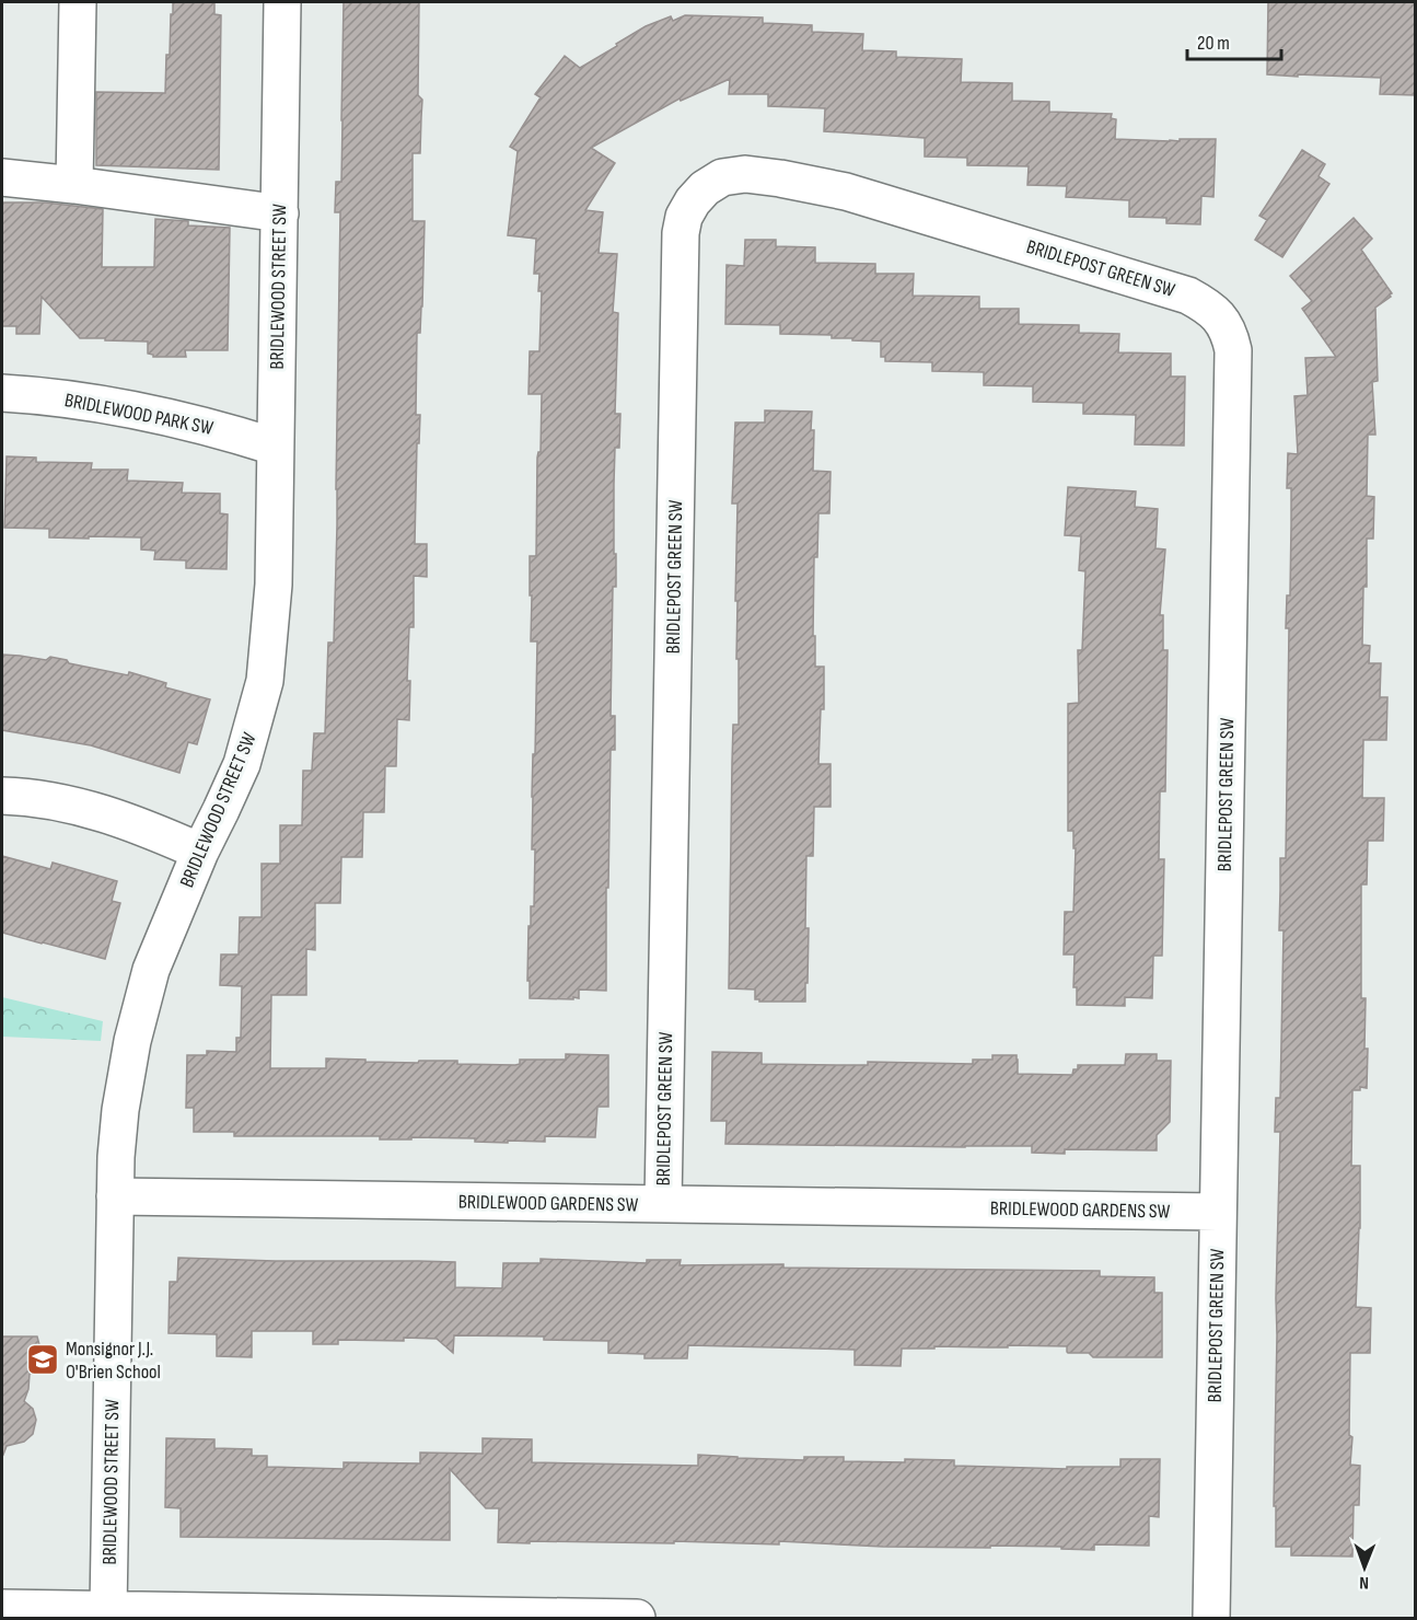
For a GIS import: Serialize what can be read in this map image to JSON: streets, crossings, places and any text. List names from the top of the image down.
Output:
{
  "streets": {
    "street": [
      "BRIDLEPOST GREEN SW",
      "BRIDLEWOOD STREET SW",
      "BRIDLEWOOD PARK SW",
      "BRIDLEWOOD GARDENS SW"
    ]
  },
  "crossings": [
    ["BRIDLEPOST GREEN SW", "BRIDLEWOOD GARDENS SW"],
    ["BRIDLEWOOD STREET SW", "BRIDLEWOOD PARK SW"],
    ["BRIDLEWOOD STREET SW", "BRIDLEWOOD GARDENS SW"]
  ],
  "places": {
    "school or university": ["Monsignor J.J. O'Brien School"]
  },
  "scale_bar": "20 m",
  "north": "bottom"
}
